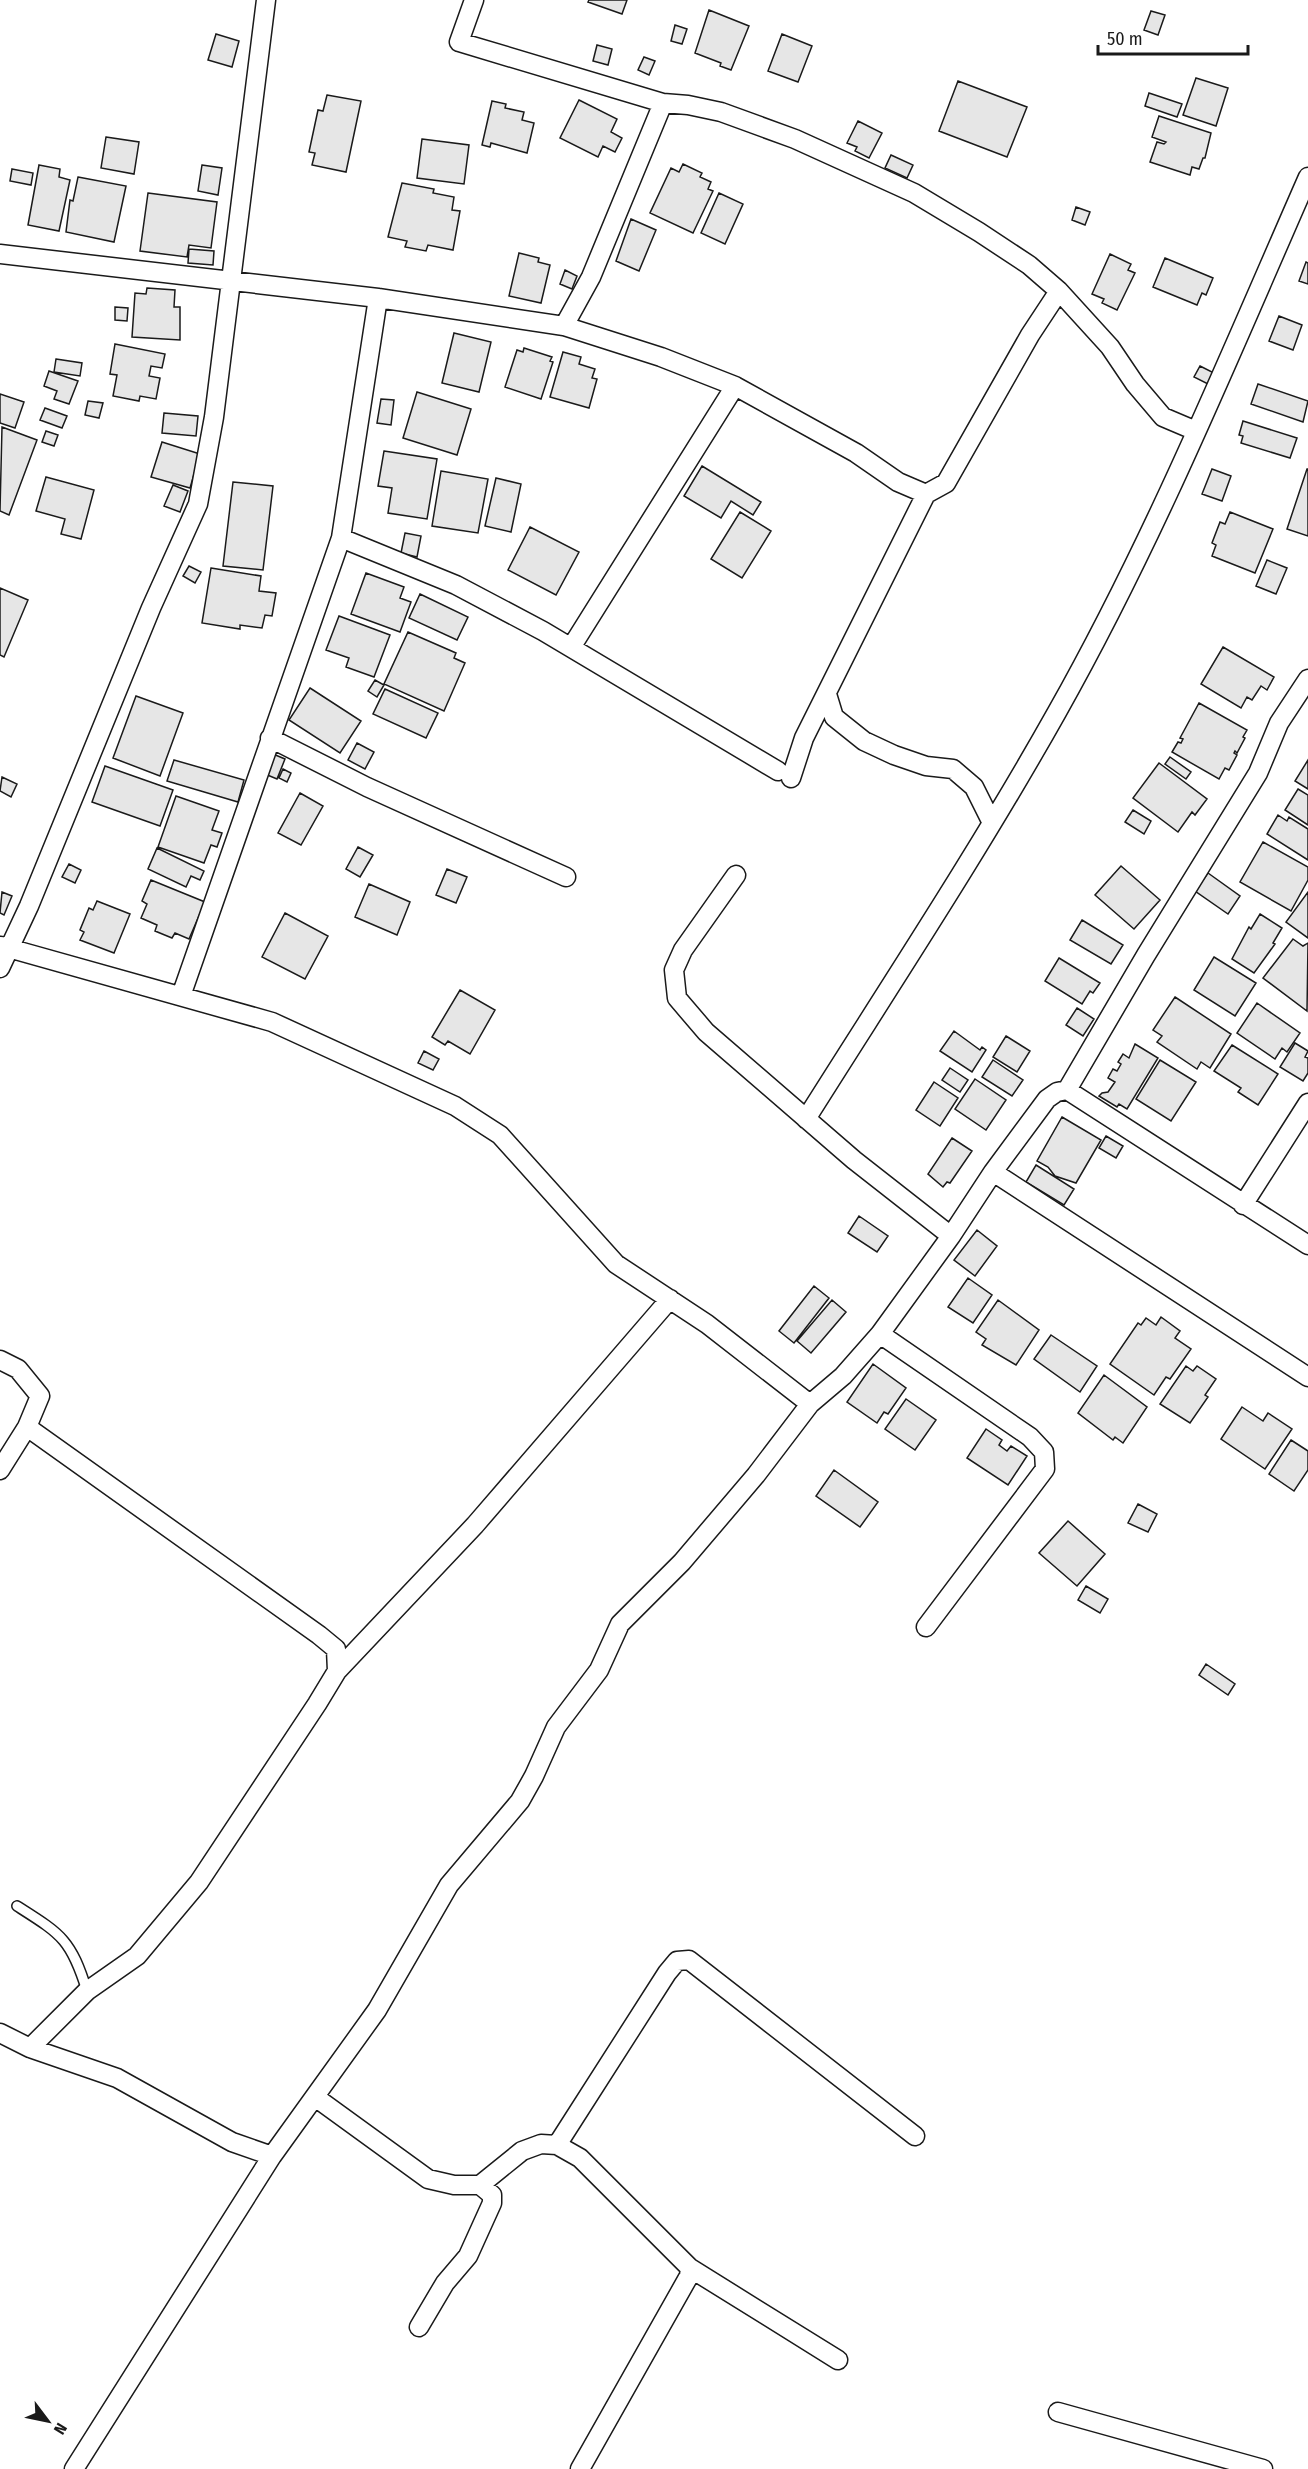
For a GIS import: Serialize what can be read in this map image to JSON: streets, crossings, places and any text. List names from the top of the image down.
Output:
{
  "scale_bar": "50 m",
  "north": "bottom right"
}
